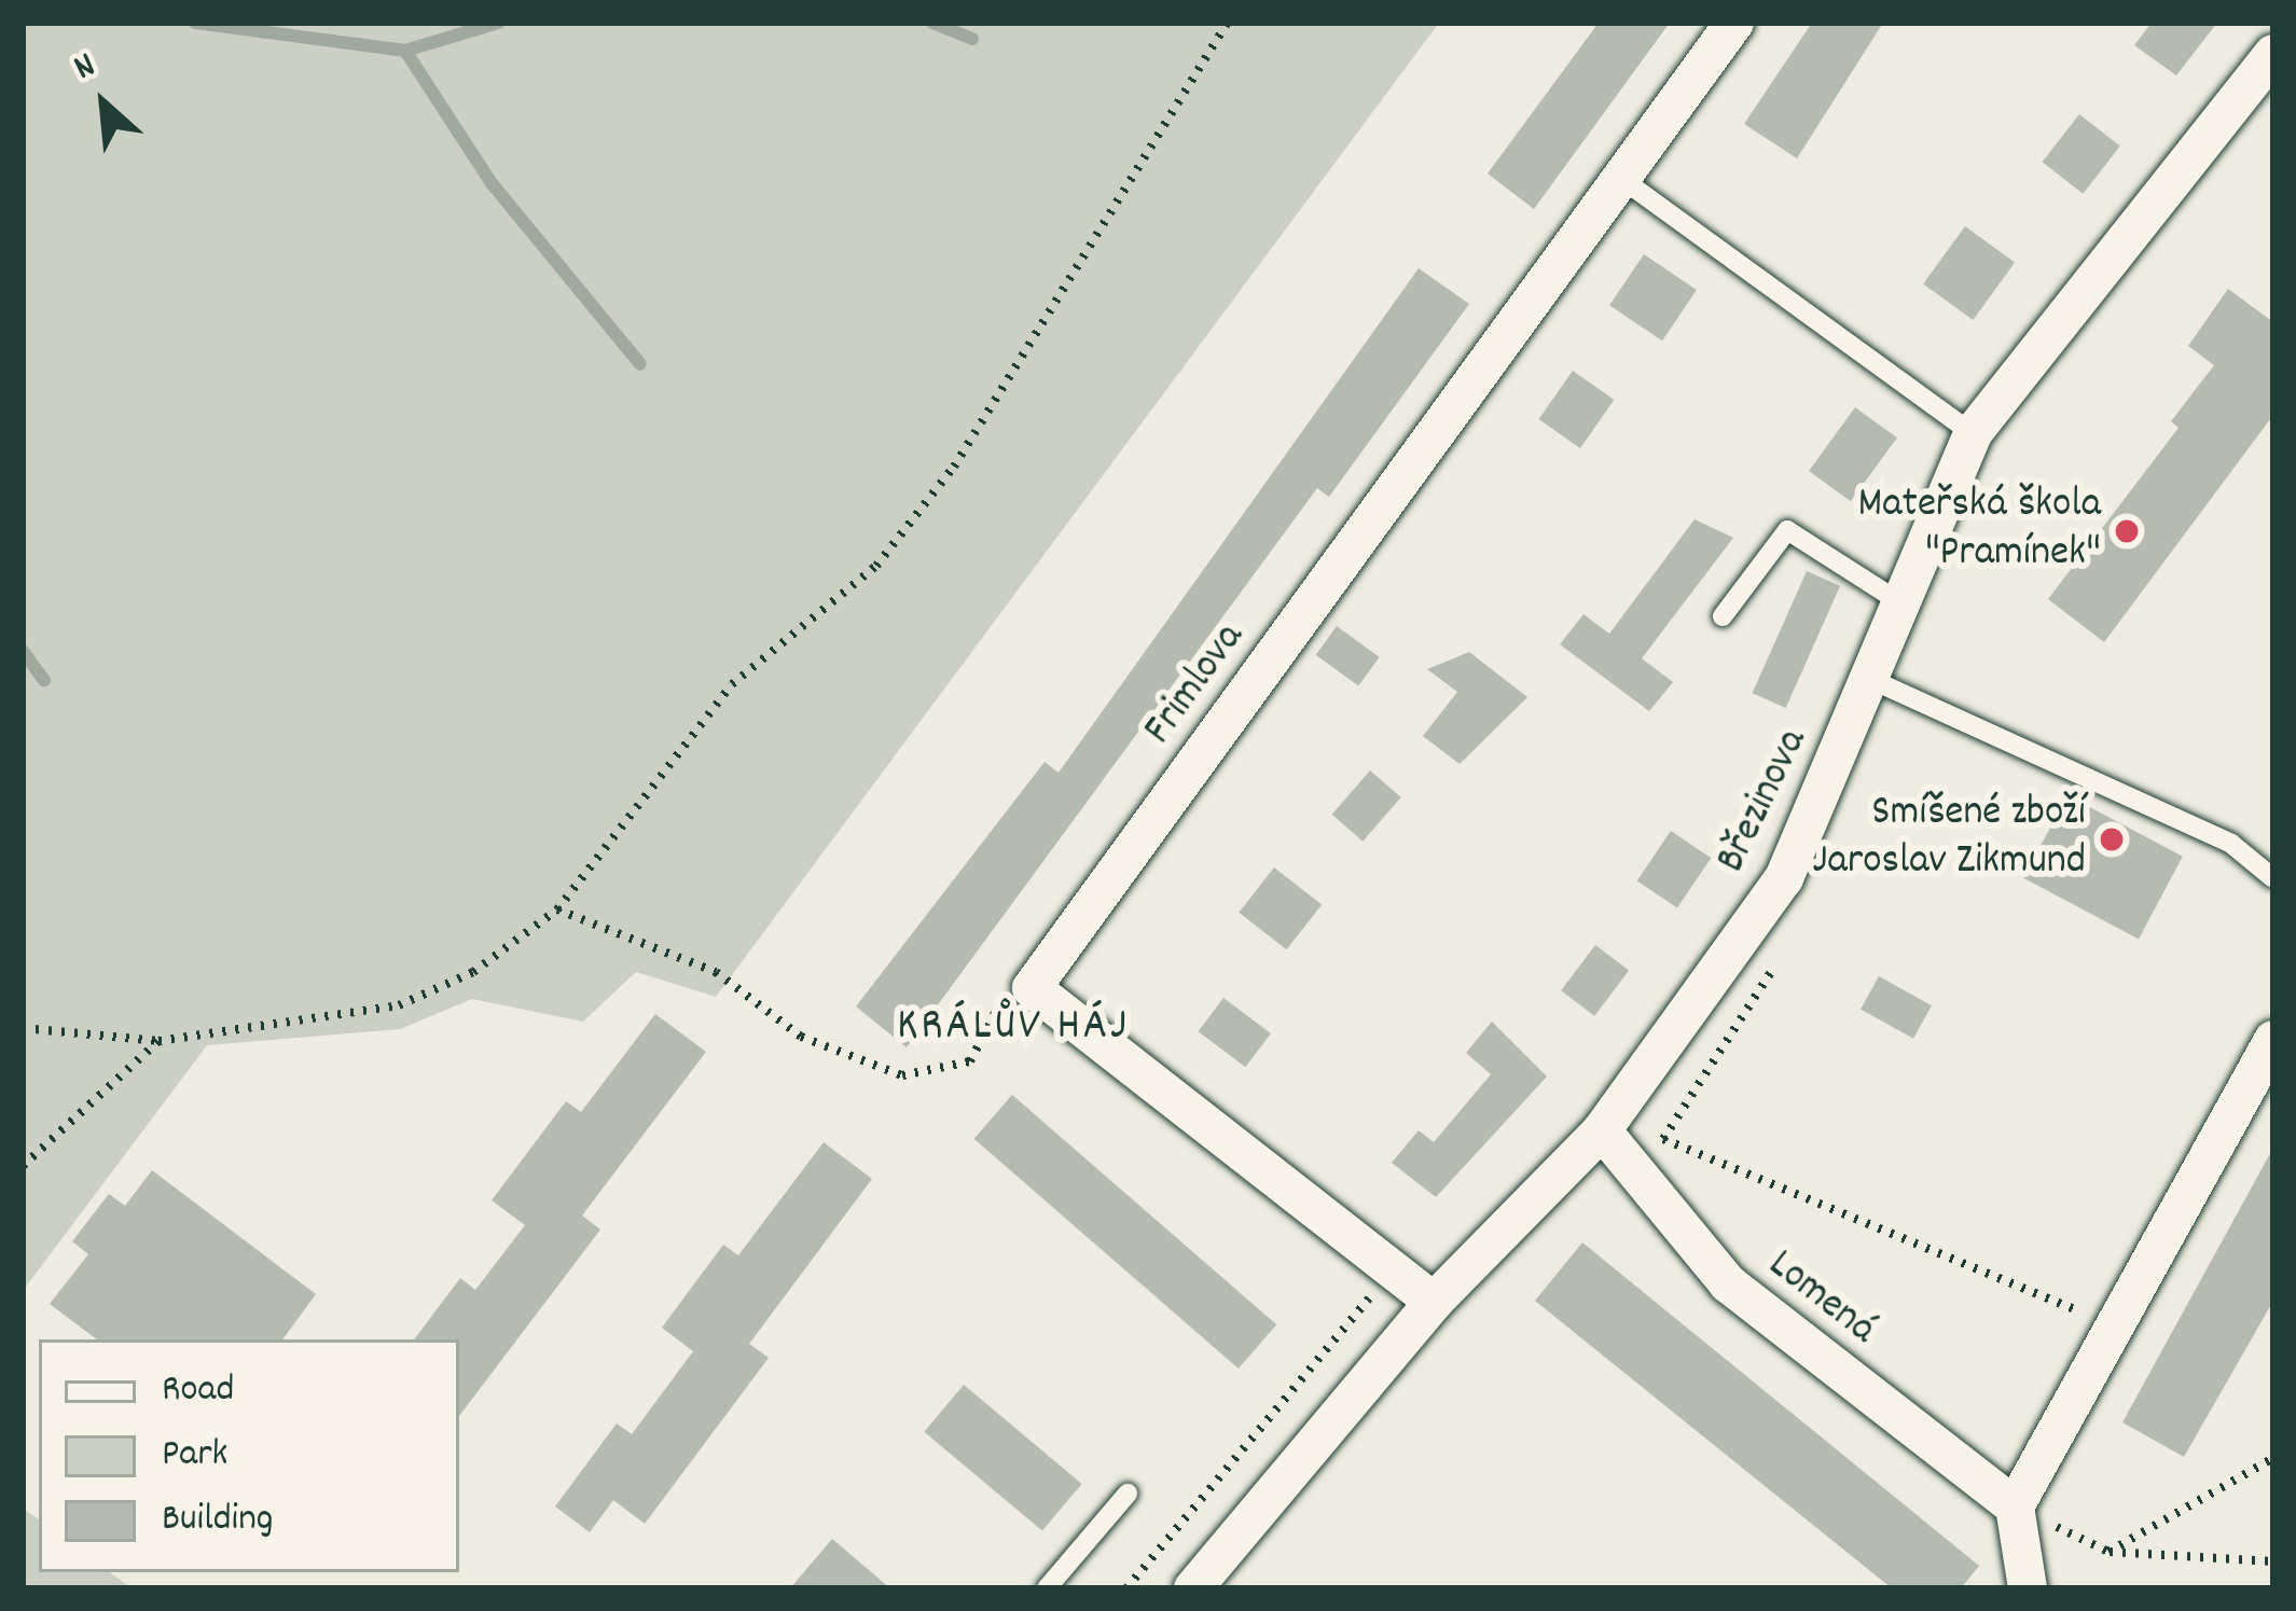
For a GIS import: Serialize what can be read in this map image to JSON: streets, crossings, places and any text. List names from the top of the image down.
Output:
{
  "streets": {
    "street": ["Frimlova", "Březinova", "Lomená"]
  },
  "crossings": [
    ["Březinova", "Lomená"]
  ],
  "districts": ["KRÁLŮV HÁJ"],
  "places": ["Mateřská škola \"Pramínek\"", "Smíšené zboží Jaroslav Zikmund"],
  "legend": ["Road", "Park", "Building"],
  "north": "top left"
}
